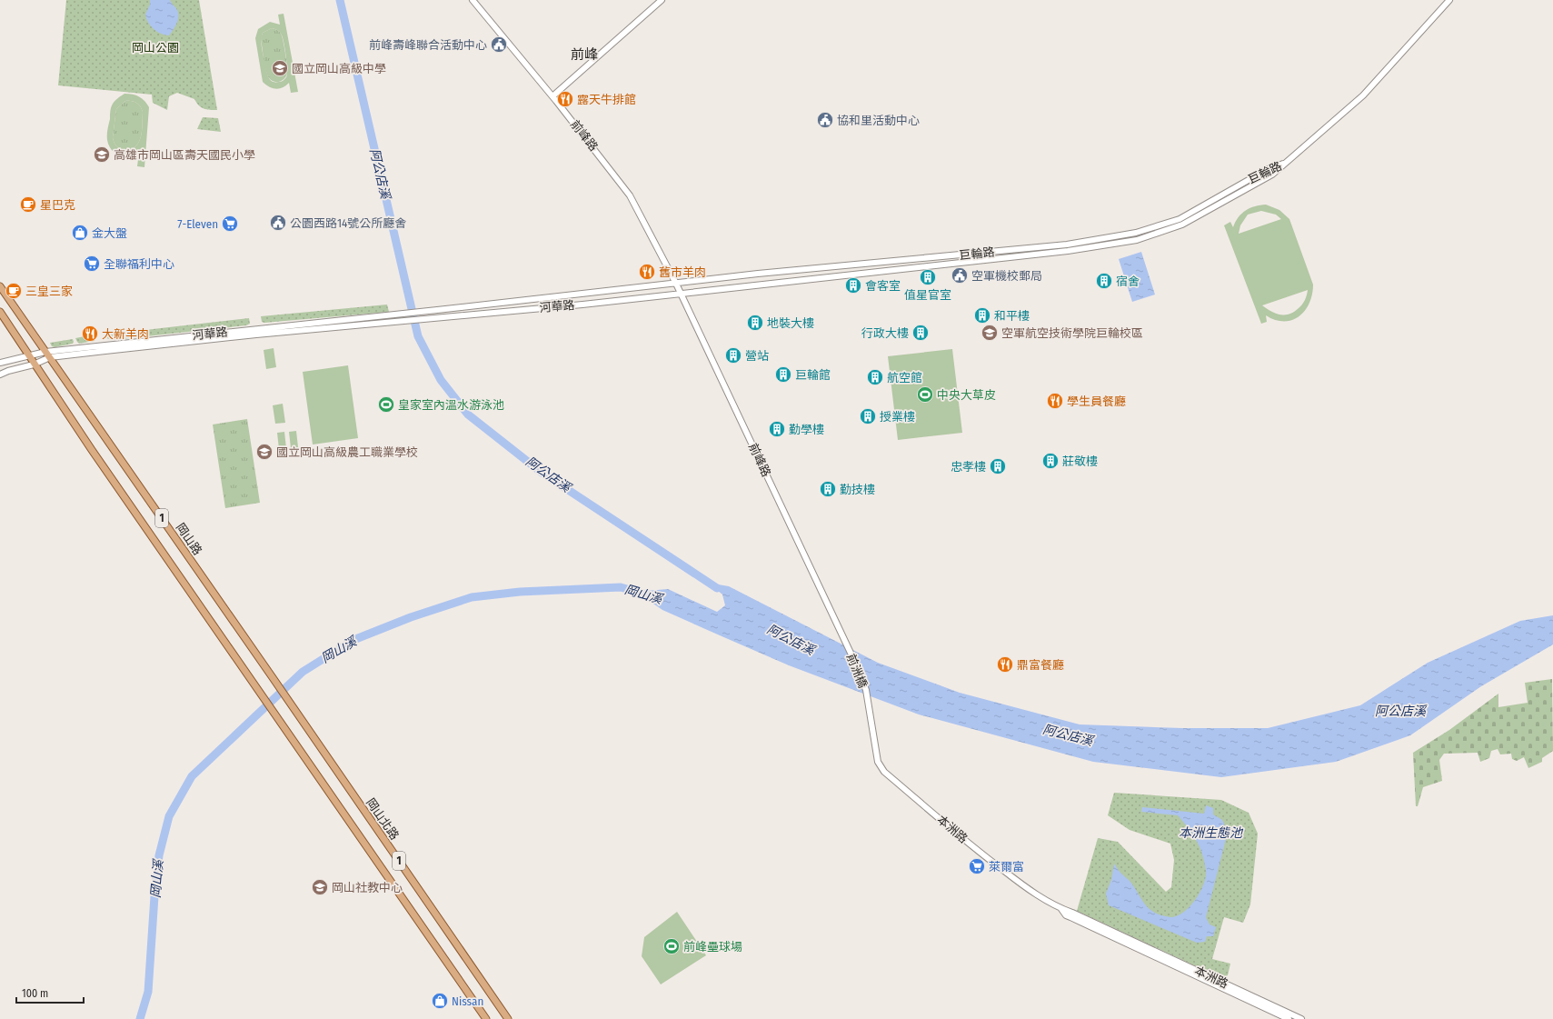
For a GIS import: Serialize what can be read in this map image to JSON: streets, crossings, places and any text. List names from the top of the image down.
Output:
{
  "streets": {
    "main road": ["1", "岡山路", "岡山北路"],
    "street": [
      "前峰路",
      "巨輪路",
      "河華路",
      "前洲橋",
      "本洲路"
    ]
  },
  "crossings": [
    ["前峰路", "巨輪路"],
    ["前峰路", "河華路"],
    ["前峰路", "前洲橋"],
    ["巨輪路", "河華路"],
    ["河華路", "1"],
    ["河華路", "岡山路"],
    ["1", "岡山路"],
    ["岡山路", "岡山北路"],
    ["前洲橋", "本洲路"]
  ],
  "districts": ["前峰"],
  "water": ["阿公店溪", "岡山溪", "本洲生態池"],
  "parks": ["岡山公園"],
  "places": {
    "public building": [
      "前峰壽峰聯合活動中心",
      "協和里活動中心",
      "公園西路14號公所廳舍",
      "空軍機校郵局"
    ],
    "school or university": [
      "國立岡山高級中學",
      "高雄市岡山區壽天國民小學",
      "空軍航空技術學院巨輪校區",
      "國立岡山高級農工職業學校",
      "岡山社教中心"
    ],
    "restaurant": [
      "露天牛排館",
      "舊市羊肉",
      "大新羊肉",
      "學生員餐廳",
      "鼎富餐廳"
    ],
    "cafe": ["星巴克", "三皇三家"],
    "supermarket": ["7-Eleven", "全聯福利中心", "萊爾富"],
    "shop": ["金大盤", "Nissan"],
    "building": [
      "值星官室",
      "宿舍",
      "會客室",
      "和平樓",
      "地裝大樓",
      "行政大樓",
      "營站",
      "巨輪館",
      "航空館",
      "授業樓",
      "勤學樓",
      "莊敬樓",
      "忠孝樓",
      "勤技樓"
    ],
    "sports": ["中央大草皮", "皇家室內溫水游泳池", "前峰壘球場"]
  },
  "scale_bar": "100 m"
}
